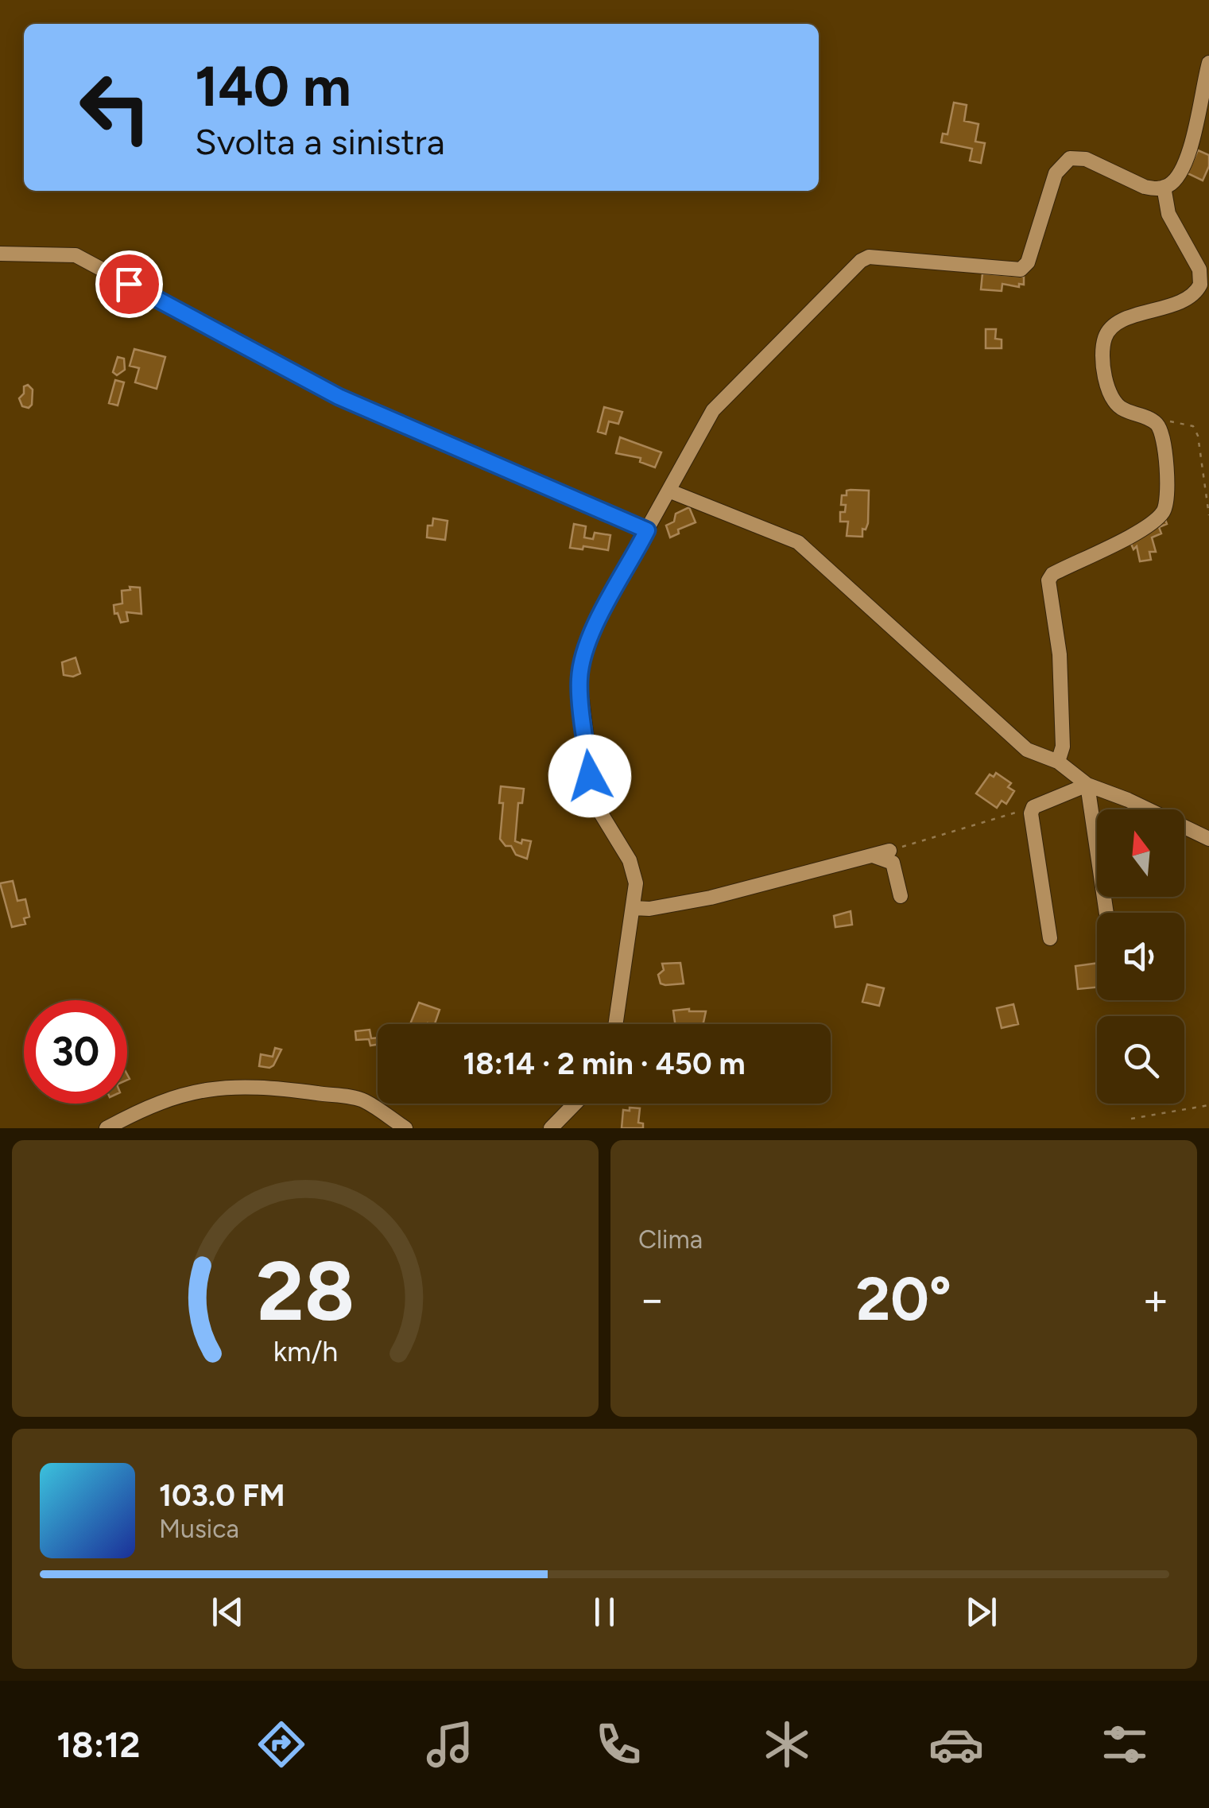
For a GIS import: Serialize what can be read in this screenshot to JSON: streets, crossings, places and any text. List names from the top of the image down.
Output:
{
  "north": "top",
  "page": {
    "turn": ["140 m", "Svolta a sinistra"],
    "limit": "30",
    "trip": "18:14 · 2 min · 450 m",
    "tile": "Clima",
    "heat": ["−", "20°", "+"],
    "song": ["103.0 FM", "Musica"],
    "tabs": "18:12",
    "gauge": ["28", "km/h"]
  }
}
